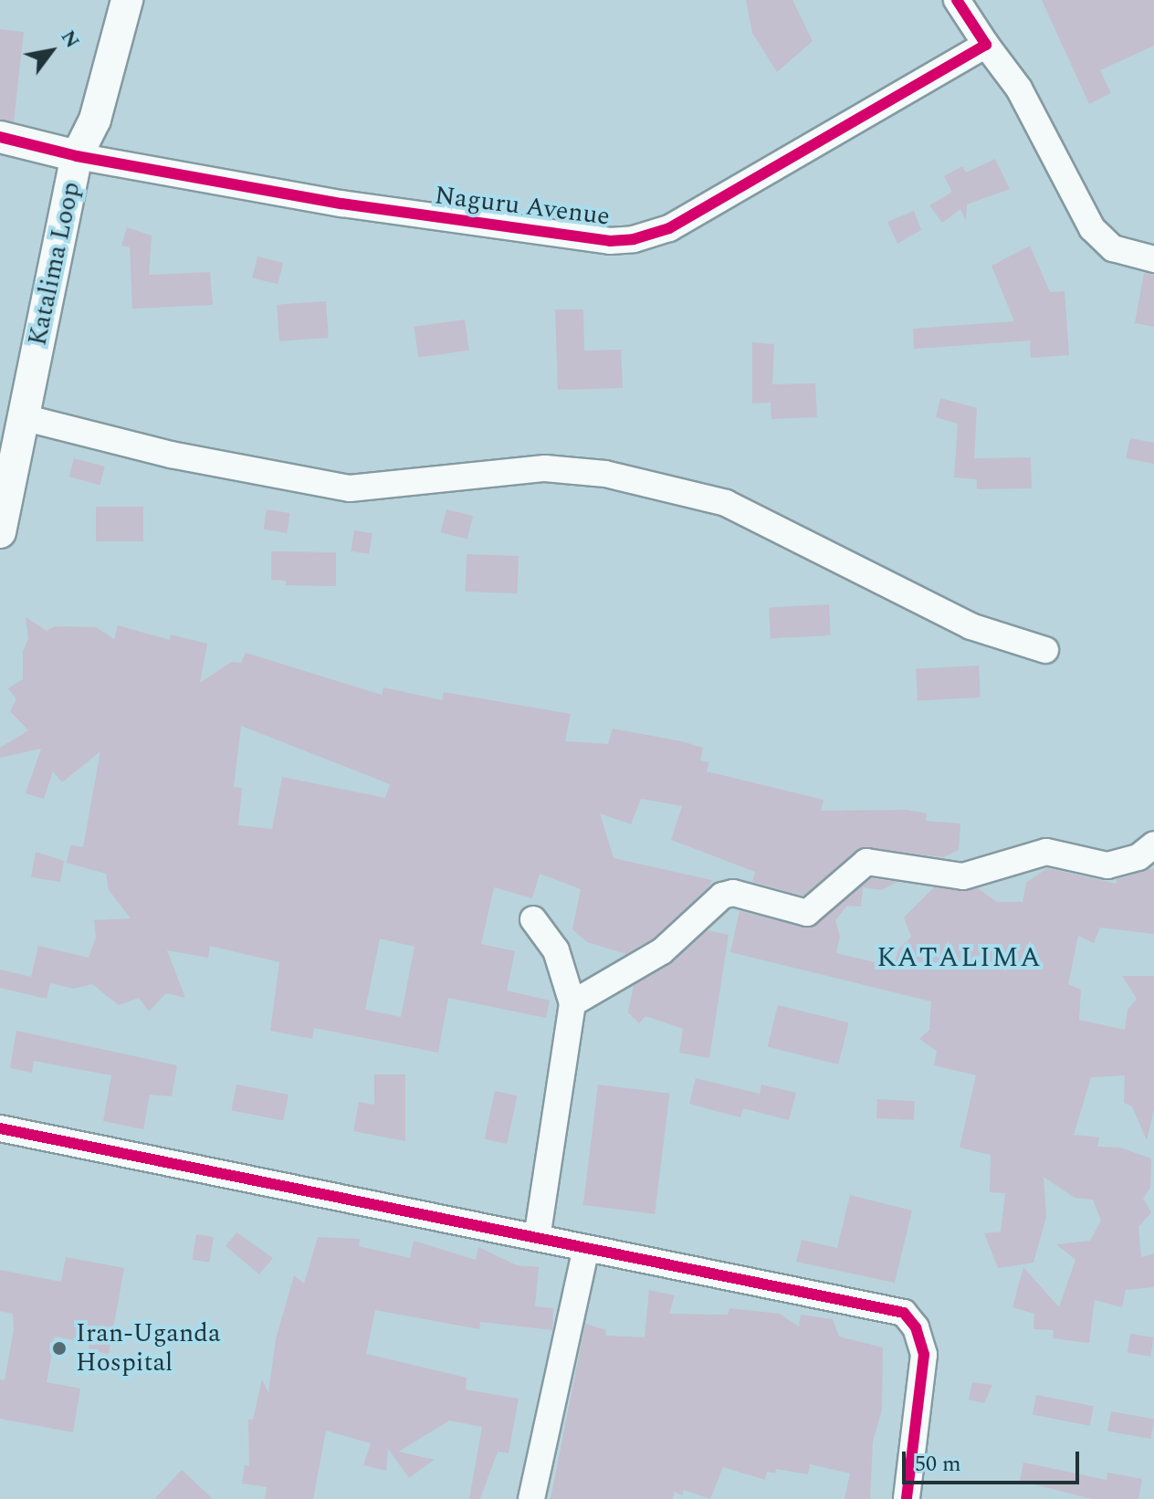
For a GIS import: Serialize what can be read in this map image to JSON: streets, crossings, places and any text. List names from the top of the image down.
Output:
{
  "streets": {
    "street": ["Naguru Avenue", "Katalima Loop"]
  },
  "crossings": [
    ["Naguru Avenue", "Katalima Loop"]
  ],
  "districts": ["KATALIMA"],
  "places": ["Iran-Uganda Hospital"],
  "scale_bar": "50 m",
  "north": "top right"
}
